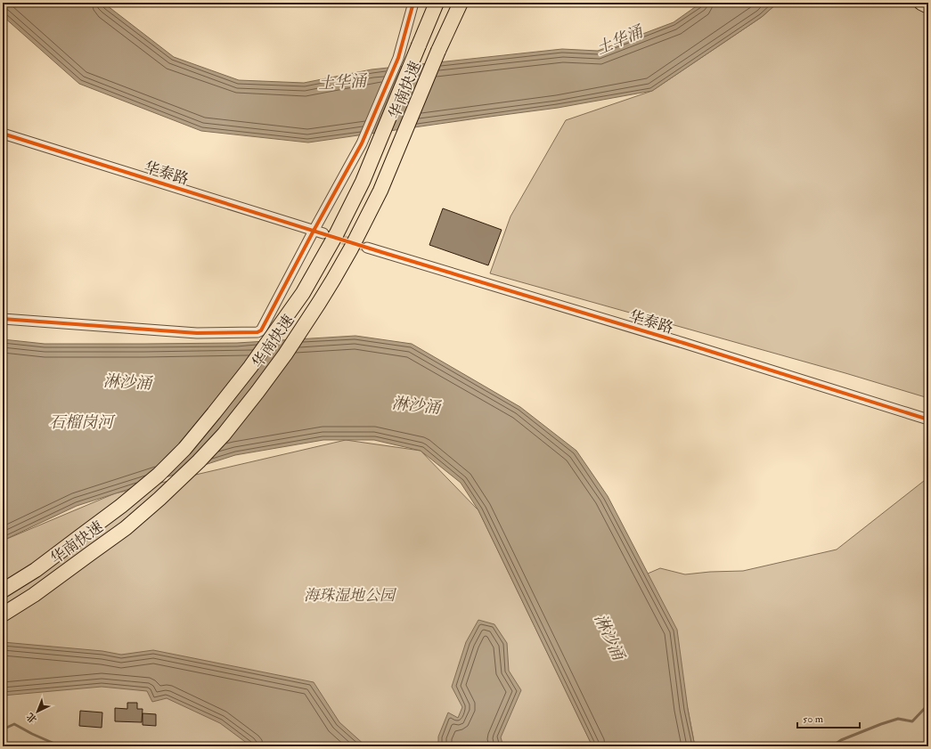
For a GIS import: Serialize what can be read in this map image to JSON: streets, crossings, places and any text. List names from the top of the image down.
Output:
{
  "streets": {
    "highway": ["华南快速"],
    "street": ["华泰路"]
  },
  "water": ["土华涌", "淋沙涌", "石榴岗河"],
  "parks": ["海珠湿地公园"],
  "scale_bar": "50 m",
  "north": "bottom left"
}
